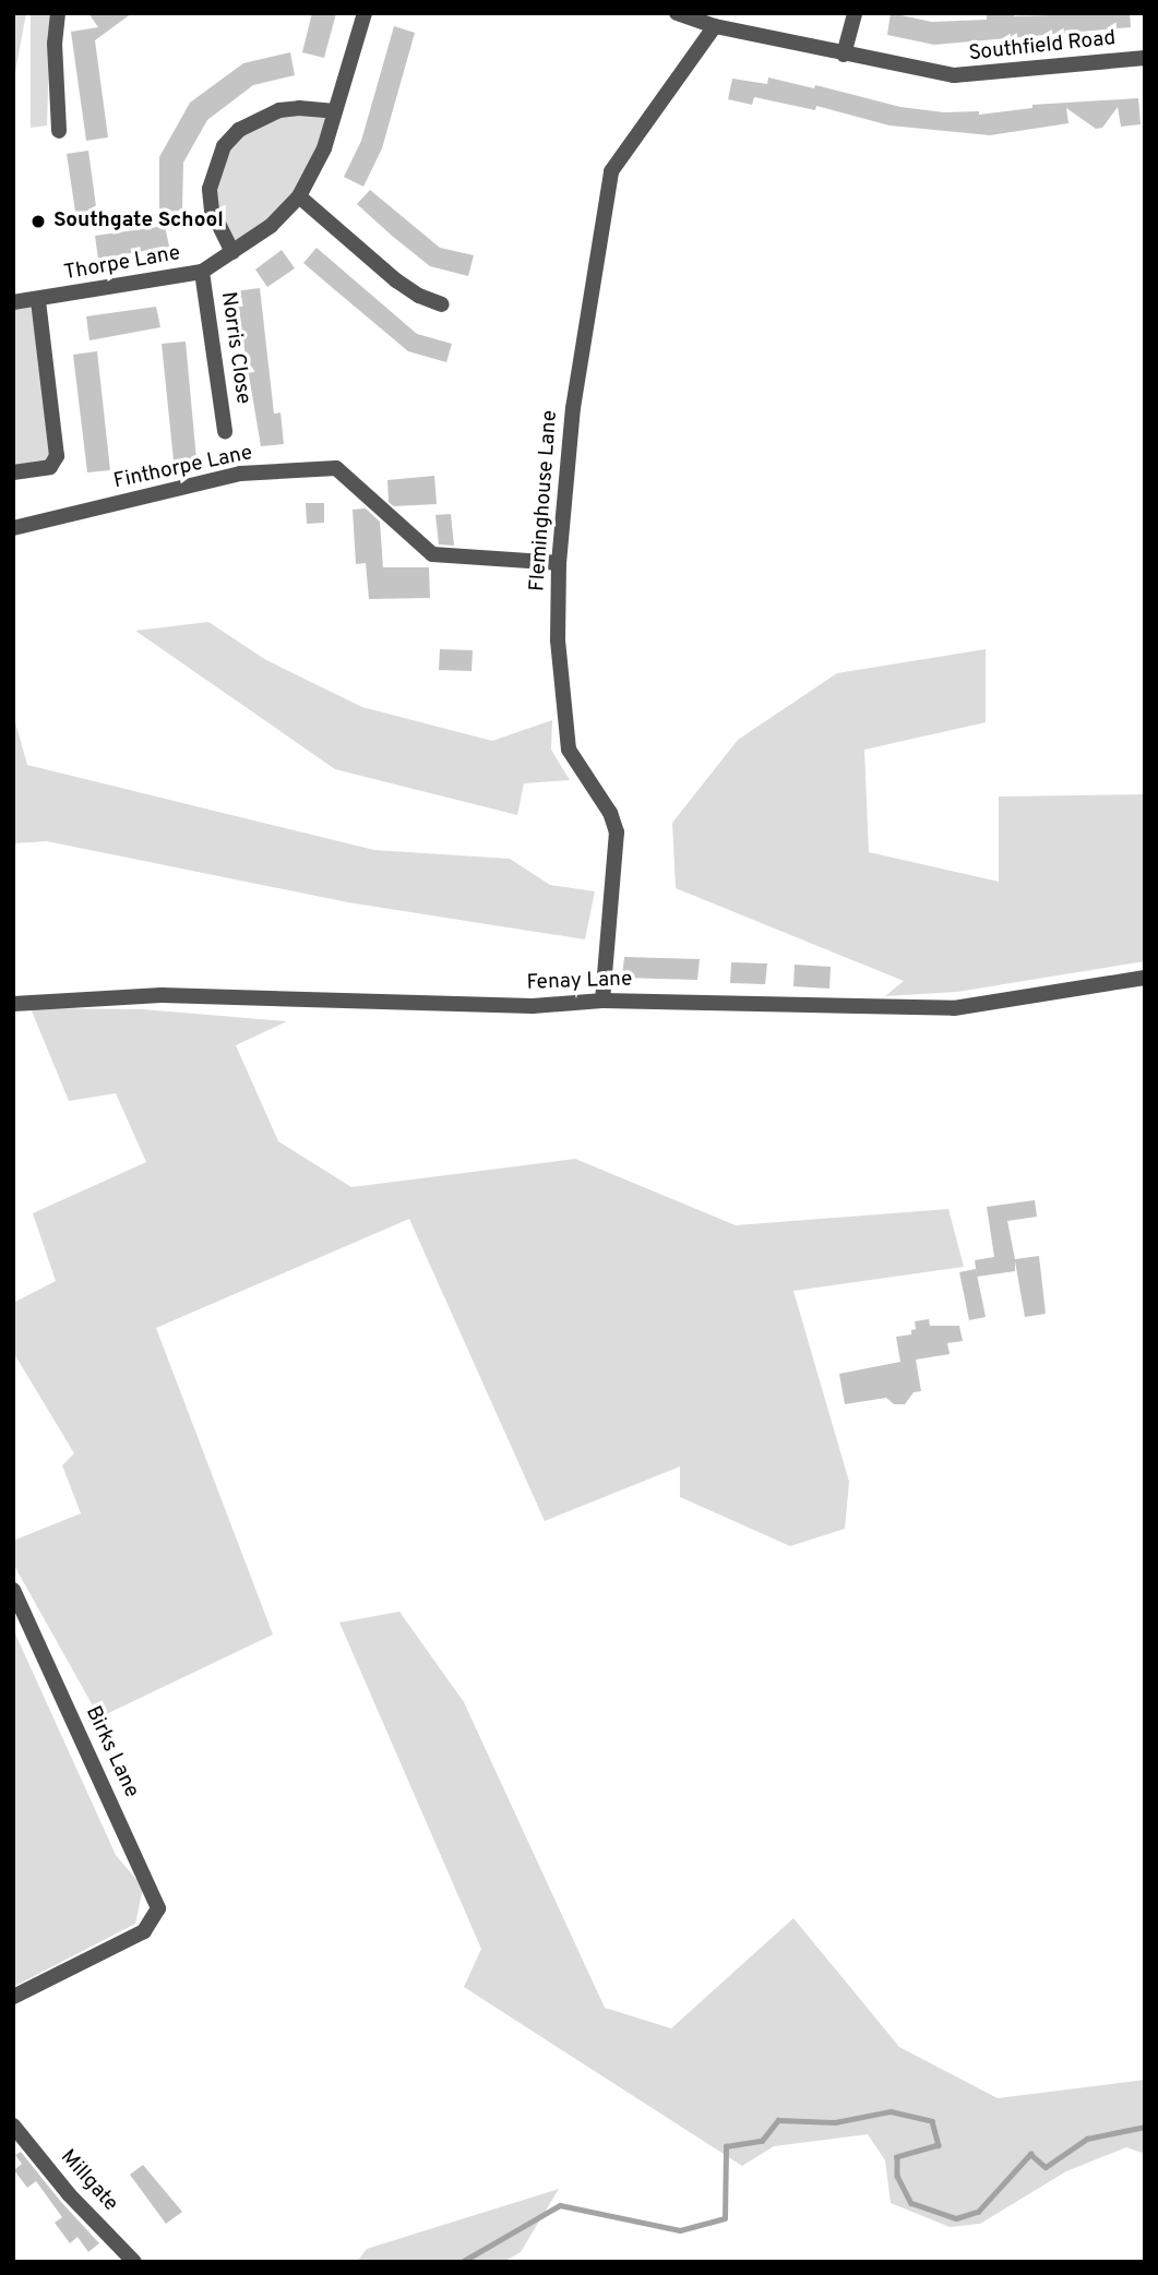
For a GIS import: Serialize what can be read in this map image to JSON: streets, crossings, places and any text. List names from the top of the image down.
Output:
{
  "streets": {
    "street": [
      "Southfield Road",
      "Thorpe Lane",
      "Norris Close",
      "Finthorpe Lane",
      "Fleminghouse Lane",
      "Fenay Lane",
      "Birks Lane",
      "Millgate"
    ]
  },
  "crossings": [
    ["Southfield Road", "Fleminghouse Lane"],
    ["Thorpe Lane", "Norris Close"],
    ["Finthorpe Lane", "Fleminghouse Lane"],
    ["Fleminghouse Lane", "Fenay Lane"]
  ],
  "places": ["Southgate School"]
}
